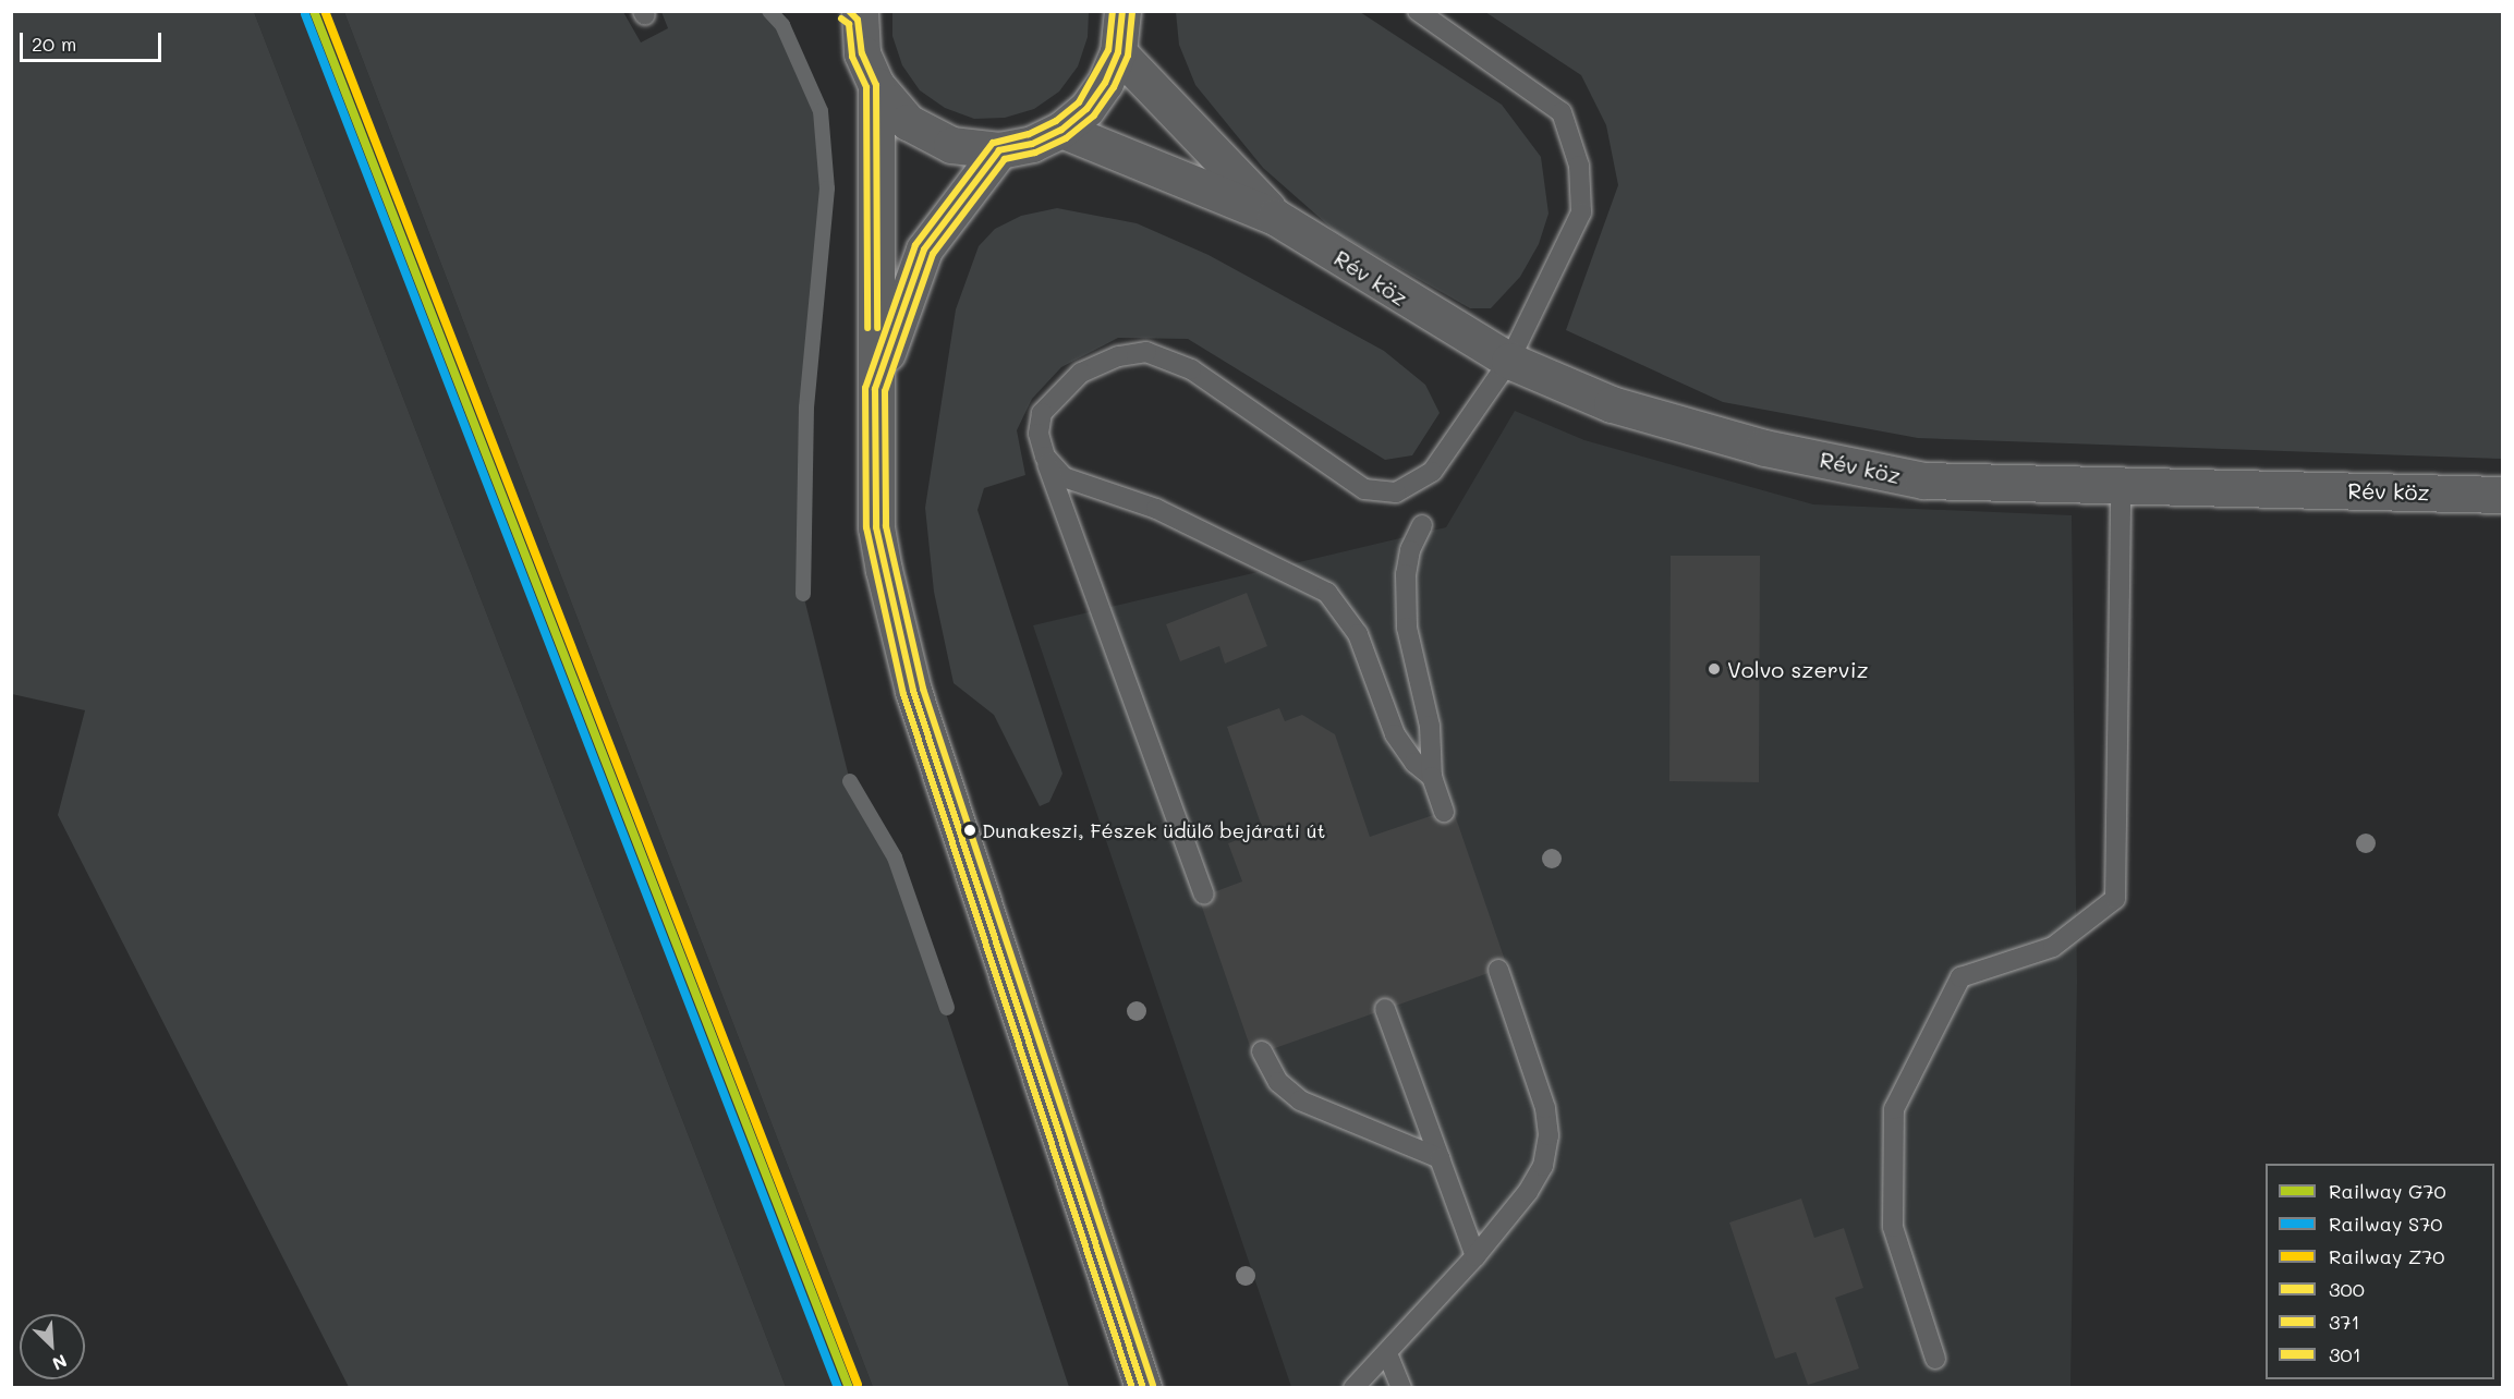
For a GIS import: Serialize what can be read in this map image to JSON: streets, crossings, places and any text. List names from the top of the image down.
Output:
{
  "streets": {
    "main road": ["Rév köz"]
  },
  "places": ["Volvo szerviz", "Dunakeszi, Fészek üdülő bejárati út"],
  "lines": [
    "rail line G70",
    "rail line Z70",
    "transit line 300",
    "transit line 371",
    "transit line 301",
    "rail line S70"
  ],
  "legend": [
    "Railway G70",
    "Railway S70",
    "Railway Z70",
    "300",
    "371",
    "301"
  ],
  "scale_bar": "20 m",
  "north": "bottom right"
}
